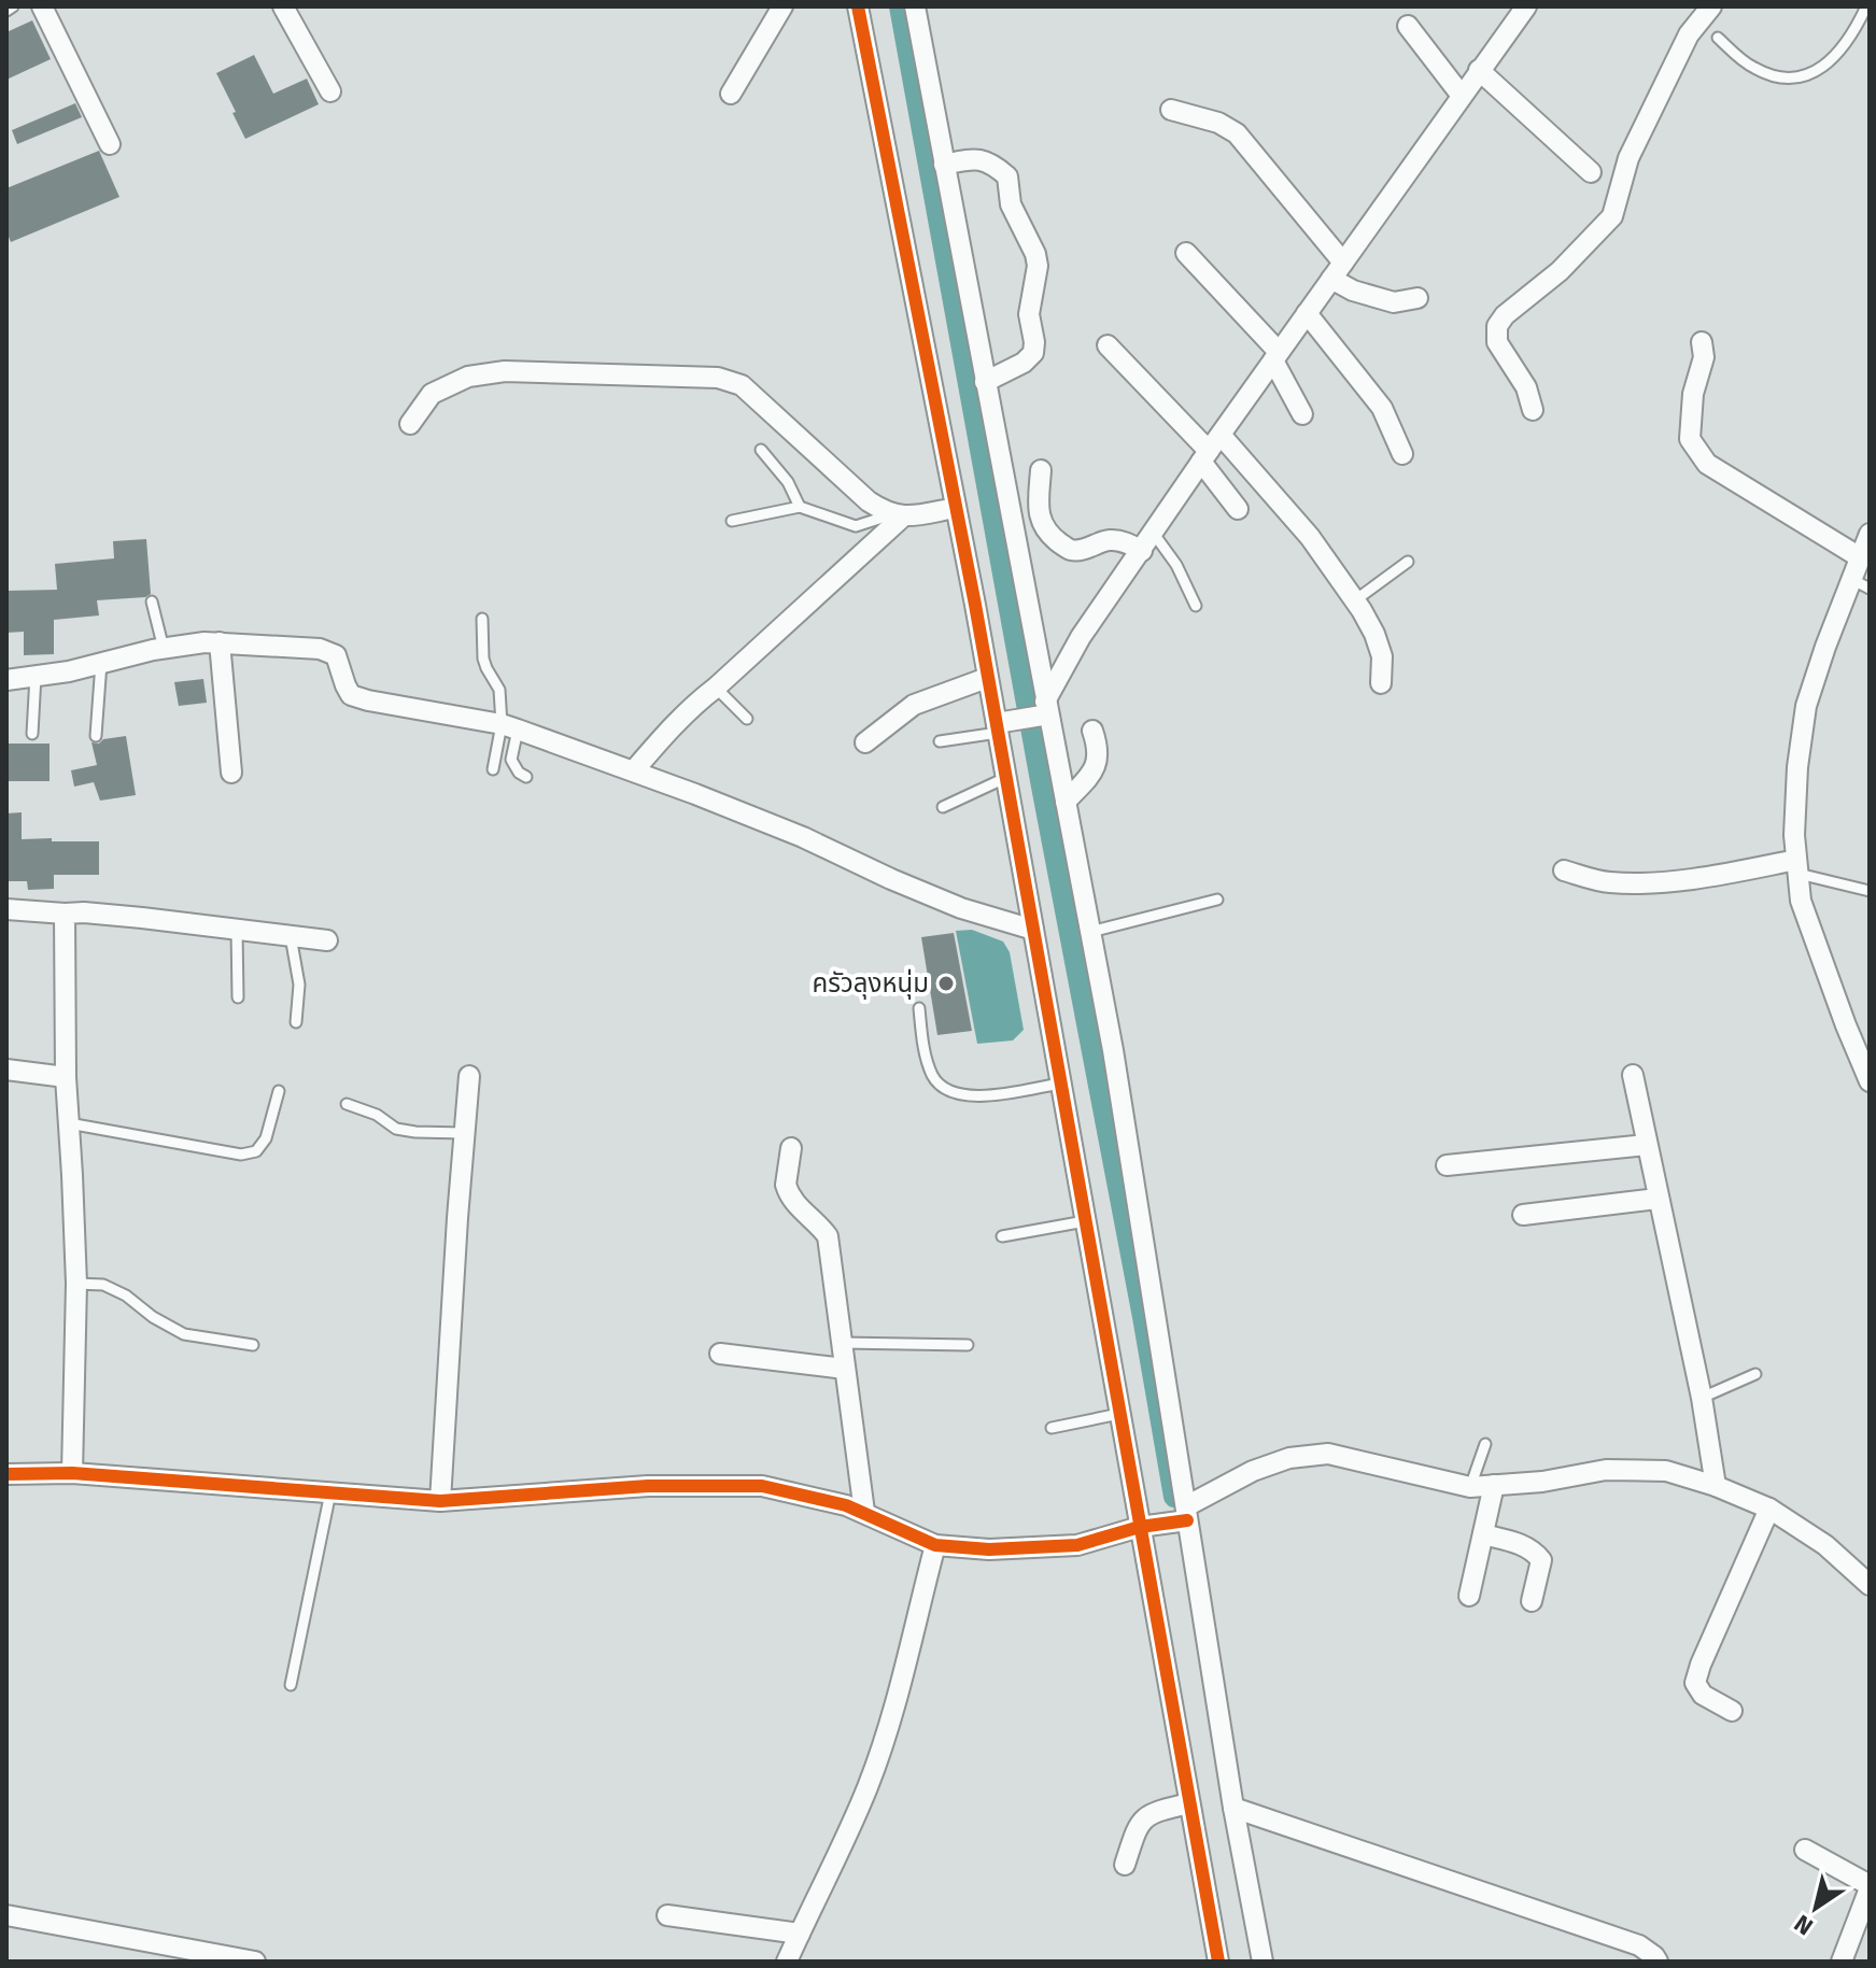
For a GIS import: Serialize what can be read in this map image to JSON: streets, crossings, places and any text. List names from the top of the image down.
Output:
{
  "places": ["ครัวลุงหนุ่ม"],
  "north": "bottom left"
}
